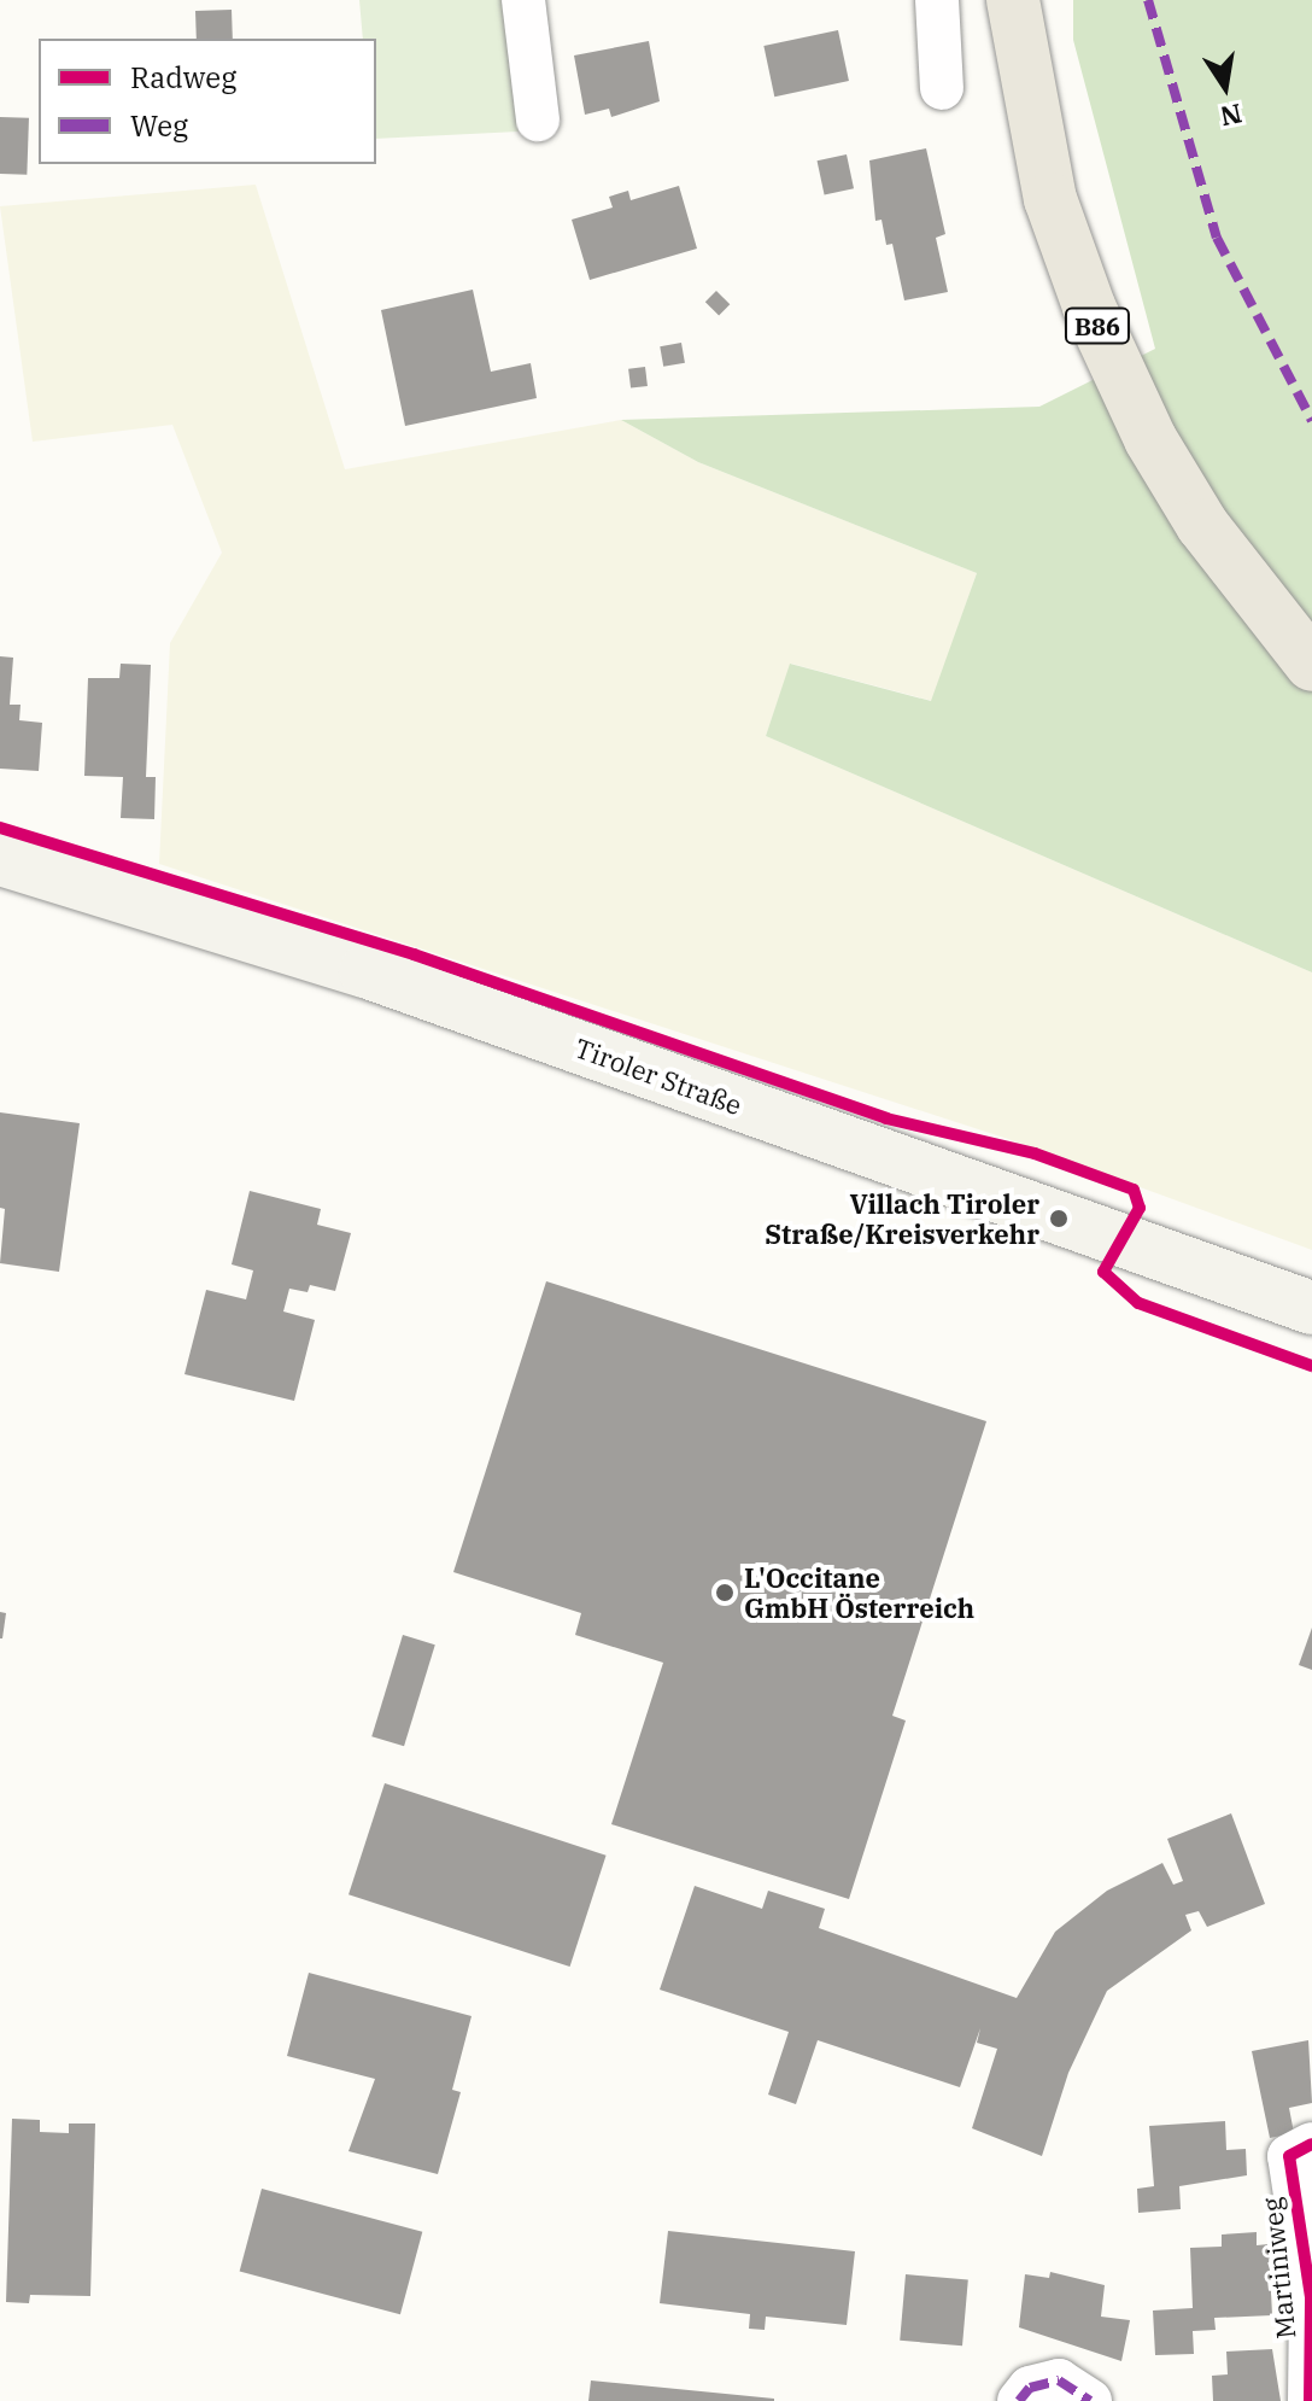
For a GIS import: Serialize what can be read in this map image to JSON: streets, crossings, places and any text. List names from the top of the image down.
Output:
{
  "streets": {
    "main road": ["B86", "Tiroler Straße"],
    "street": ["Martiniweg"]
  },
  "places": ["Villach Tiroler Straße/Kreisverkehr", "L'Occitane GmbH Österreich"],
  "legend": ["Radweg", "Weg"],
  "north": "bottom"
}
